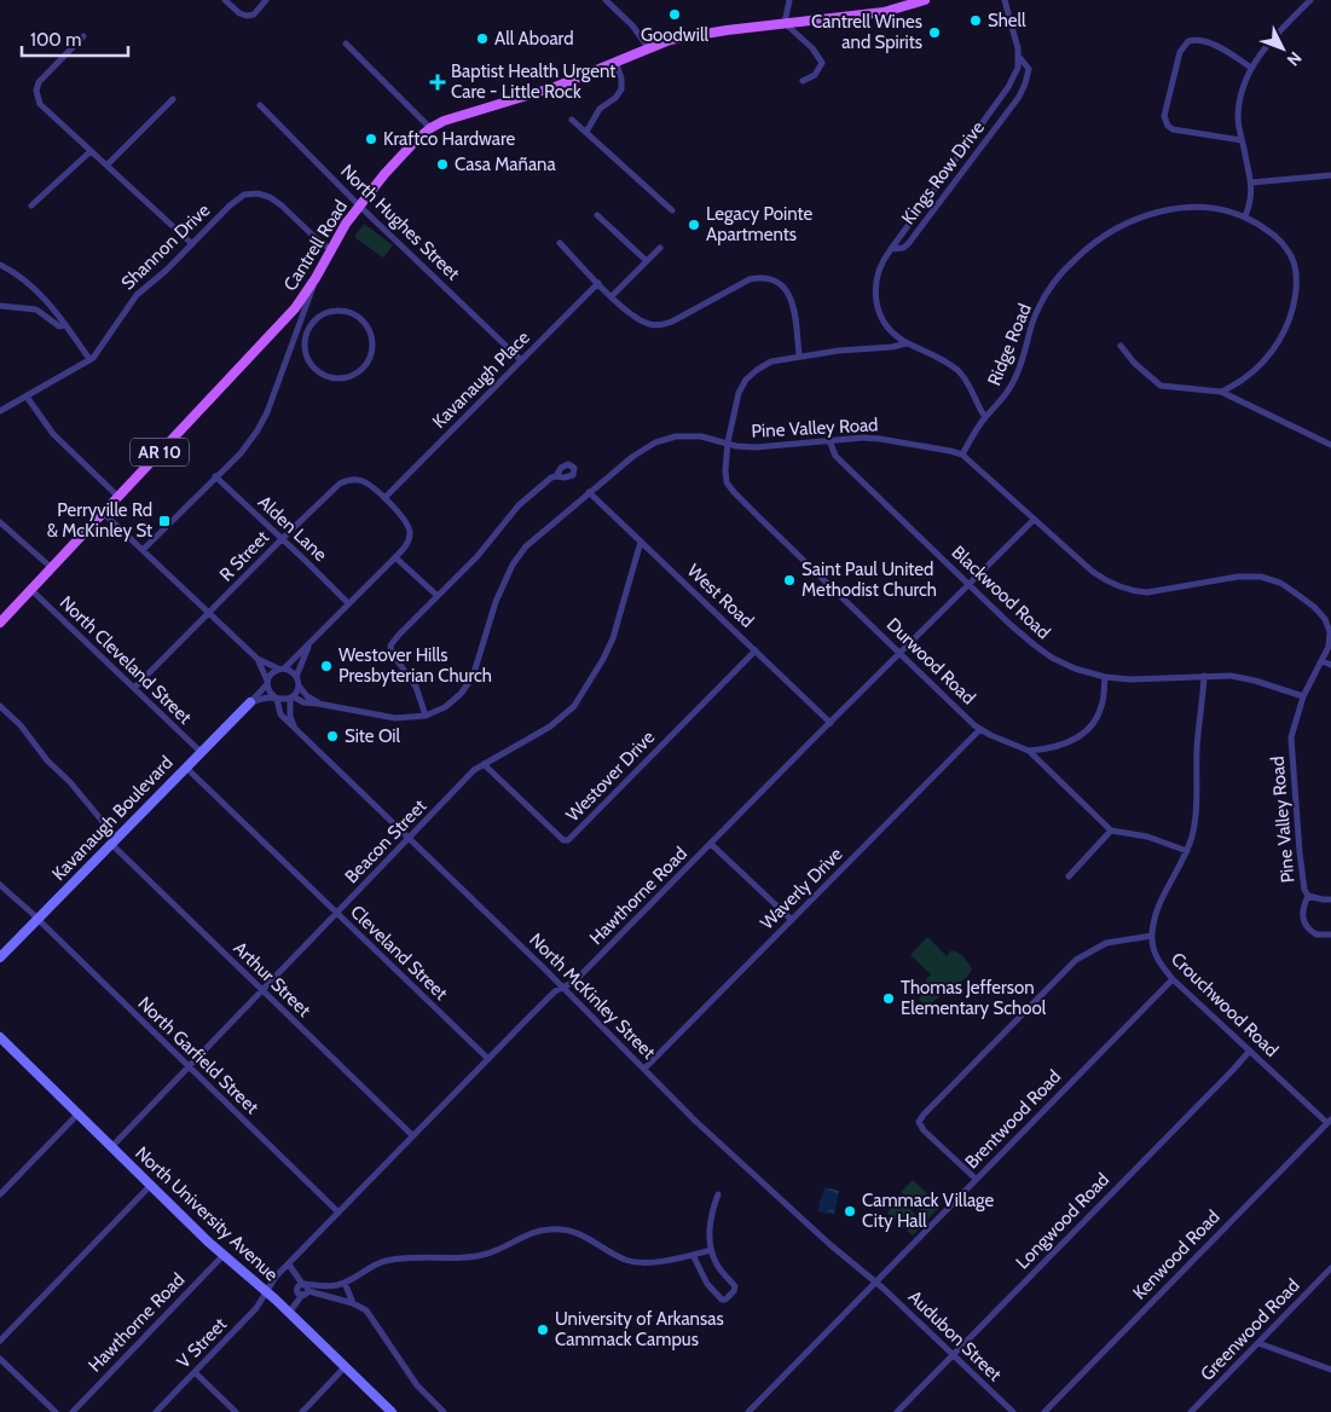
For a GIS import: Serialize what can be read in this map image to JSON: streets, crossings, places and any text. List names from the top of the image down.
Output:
{
  "streets": {
    "main road": ["Cantrell Road", "AR 10"],
    "street": [
      "Kings Row Drive",
      "North Hughes Street",
      "Shannon Drive",
      "Ridge Road",
      "Kavanaugh Place",
      "Pine Valley Road",
      "Alden Lane",
      "R Street",
      "Blackwood Road",
      "West Road",
      "North Cleveland Street",
      "Durwood Road",
      "Westover Drive",
      "Kavanaugh Boulevard",
      "Beacon Street",
      "Waverly Drive",
      "Hawthorne Road",
      "Cleveland Street",
      "Arthur Street",
      "North McKinley Street",
      "Crouchwood Road",
      "North Garfield Street",
      "Brentwood Road",
      "North University Avenue",
      "Longwood Road",
      "Kenwood Road",
      "Greenwood Road",
      "Audubon Street",
      "V Street"
    ]
  },
  "crossings": [
    ["North Hughes Street", "Cantrell Road"],
    ["North Hughes Street", "Kavanaugh Place"],
    ["Cantrell Road", "Shannon Drive"],
    ["Cantrell Road", "North Cleveland Street"],
    ["Ridge Road", "Pine Valley Road"],
    ["Kavanaugh Place", "R Street"],
    ["Pine Valley Road", "Blackwood Road"],
    ["Pine Valley Road", "West Road"],
    ["Pine Valley Road", "Durwood Road"],
    ["Pine Valley Road", "Hawthorne Road"],
    ["Pine Valley Road", "North McKinley Street"],
    ["Alden Lane", "R Street"],
    ["R Street", "North Cleveland Street"],
    ["Blackwood Road", "Hawthorne Road"],
    ["West Road", "Westover Drive"],
    ["West Road", "Beacon Street"],
    ["West Road", "Hawthorne Road"],
    ["North Cleveland Street", "Kavanaugh Boulevard"],
    ["Durwood Road", "Waverly Drive"],
    ["Durwood Road", "Hawthorne Road"],
    ["Westover Drive", "Beacon Street"],
    ["Kavanaugh Boulevard", "Cleveland Street"],
    ["Kavanaugh Boulevard", "Arthur Street"],
    ["Kavanaugh Boulevard", "North Garfield Street"],
    ["Beacon Street", "Cleveland Street"],
    ["Beacon Street", "Arthur Street"],
    ["Beacon Street", "North McKinley Street"],
    ["Beacon Street", "North Garfield Street"],
    ["Beacon Street", "North University Avenue"],
    ["Waverly Drive", "North McKinley Street"],
    ["Hawthorne Road", "Cleveland Street"],
    ["Hawthorne Road", "Arthur Street"],
    ["Hawthorne Road", "North McKinley Street"],
    ["Hawthorne Road", "North Garfield Street"],
    ["Hawthorne Road", "North University Avenue"],
    ["Hawthorne Road", "V Street"],
    ["North McKinley Street", "Brentwood Road"],
    ["North McKinley Street", "Audubon Street"],
    ["Crouchwood Road", "Brentwood Road"],
    ["Crouchwood Road", "Longwood Road"],
    ["Crouchwood Road", "Kenwood Road"],
    ["Brentwood Road", "Audubon Street"],
    ["North University Avenue", "V Street"],
    ["Longwood Road", "Audubon Street"]
  ],
  "places": {
    "other": [
      "Goodwill",
      "Shell",
      "Cantrell Wines and Spirits",
      "All Aboard",
      "Kraftco Hardware",
      "Casa Mañana",
      "Legacy Pointe Apartments",
      "Saint Paul United Methodist Church",
      "Westover Hills Presbyterian Church",
      "Site Oil",
      "Thomas Jefferson Elementary School",
      "Cammack Village City Hall",
      "University of Arkansas Cammack Campus"
    ],
    "health": ["Baptist Health Urgent Care - Little Rock"],
    "transit": ["Perryville Rd & McKinley St"]
  },
  "scale_bar": "100 m",
  "north": "bottom right"
}
